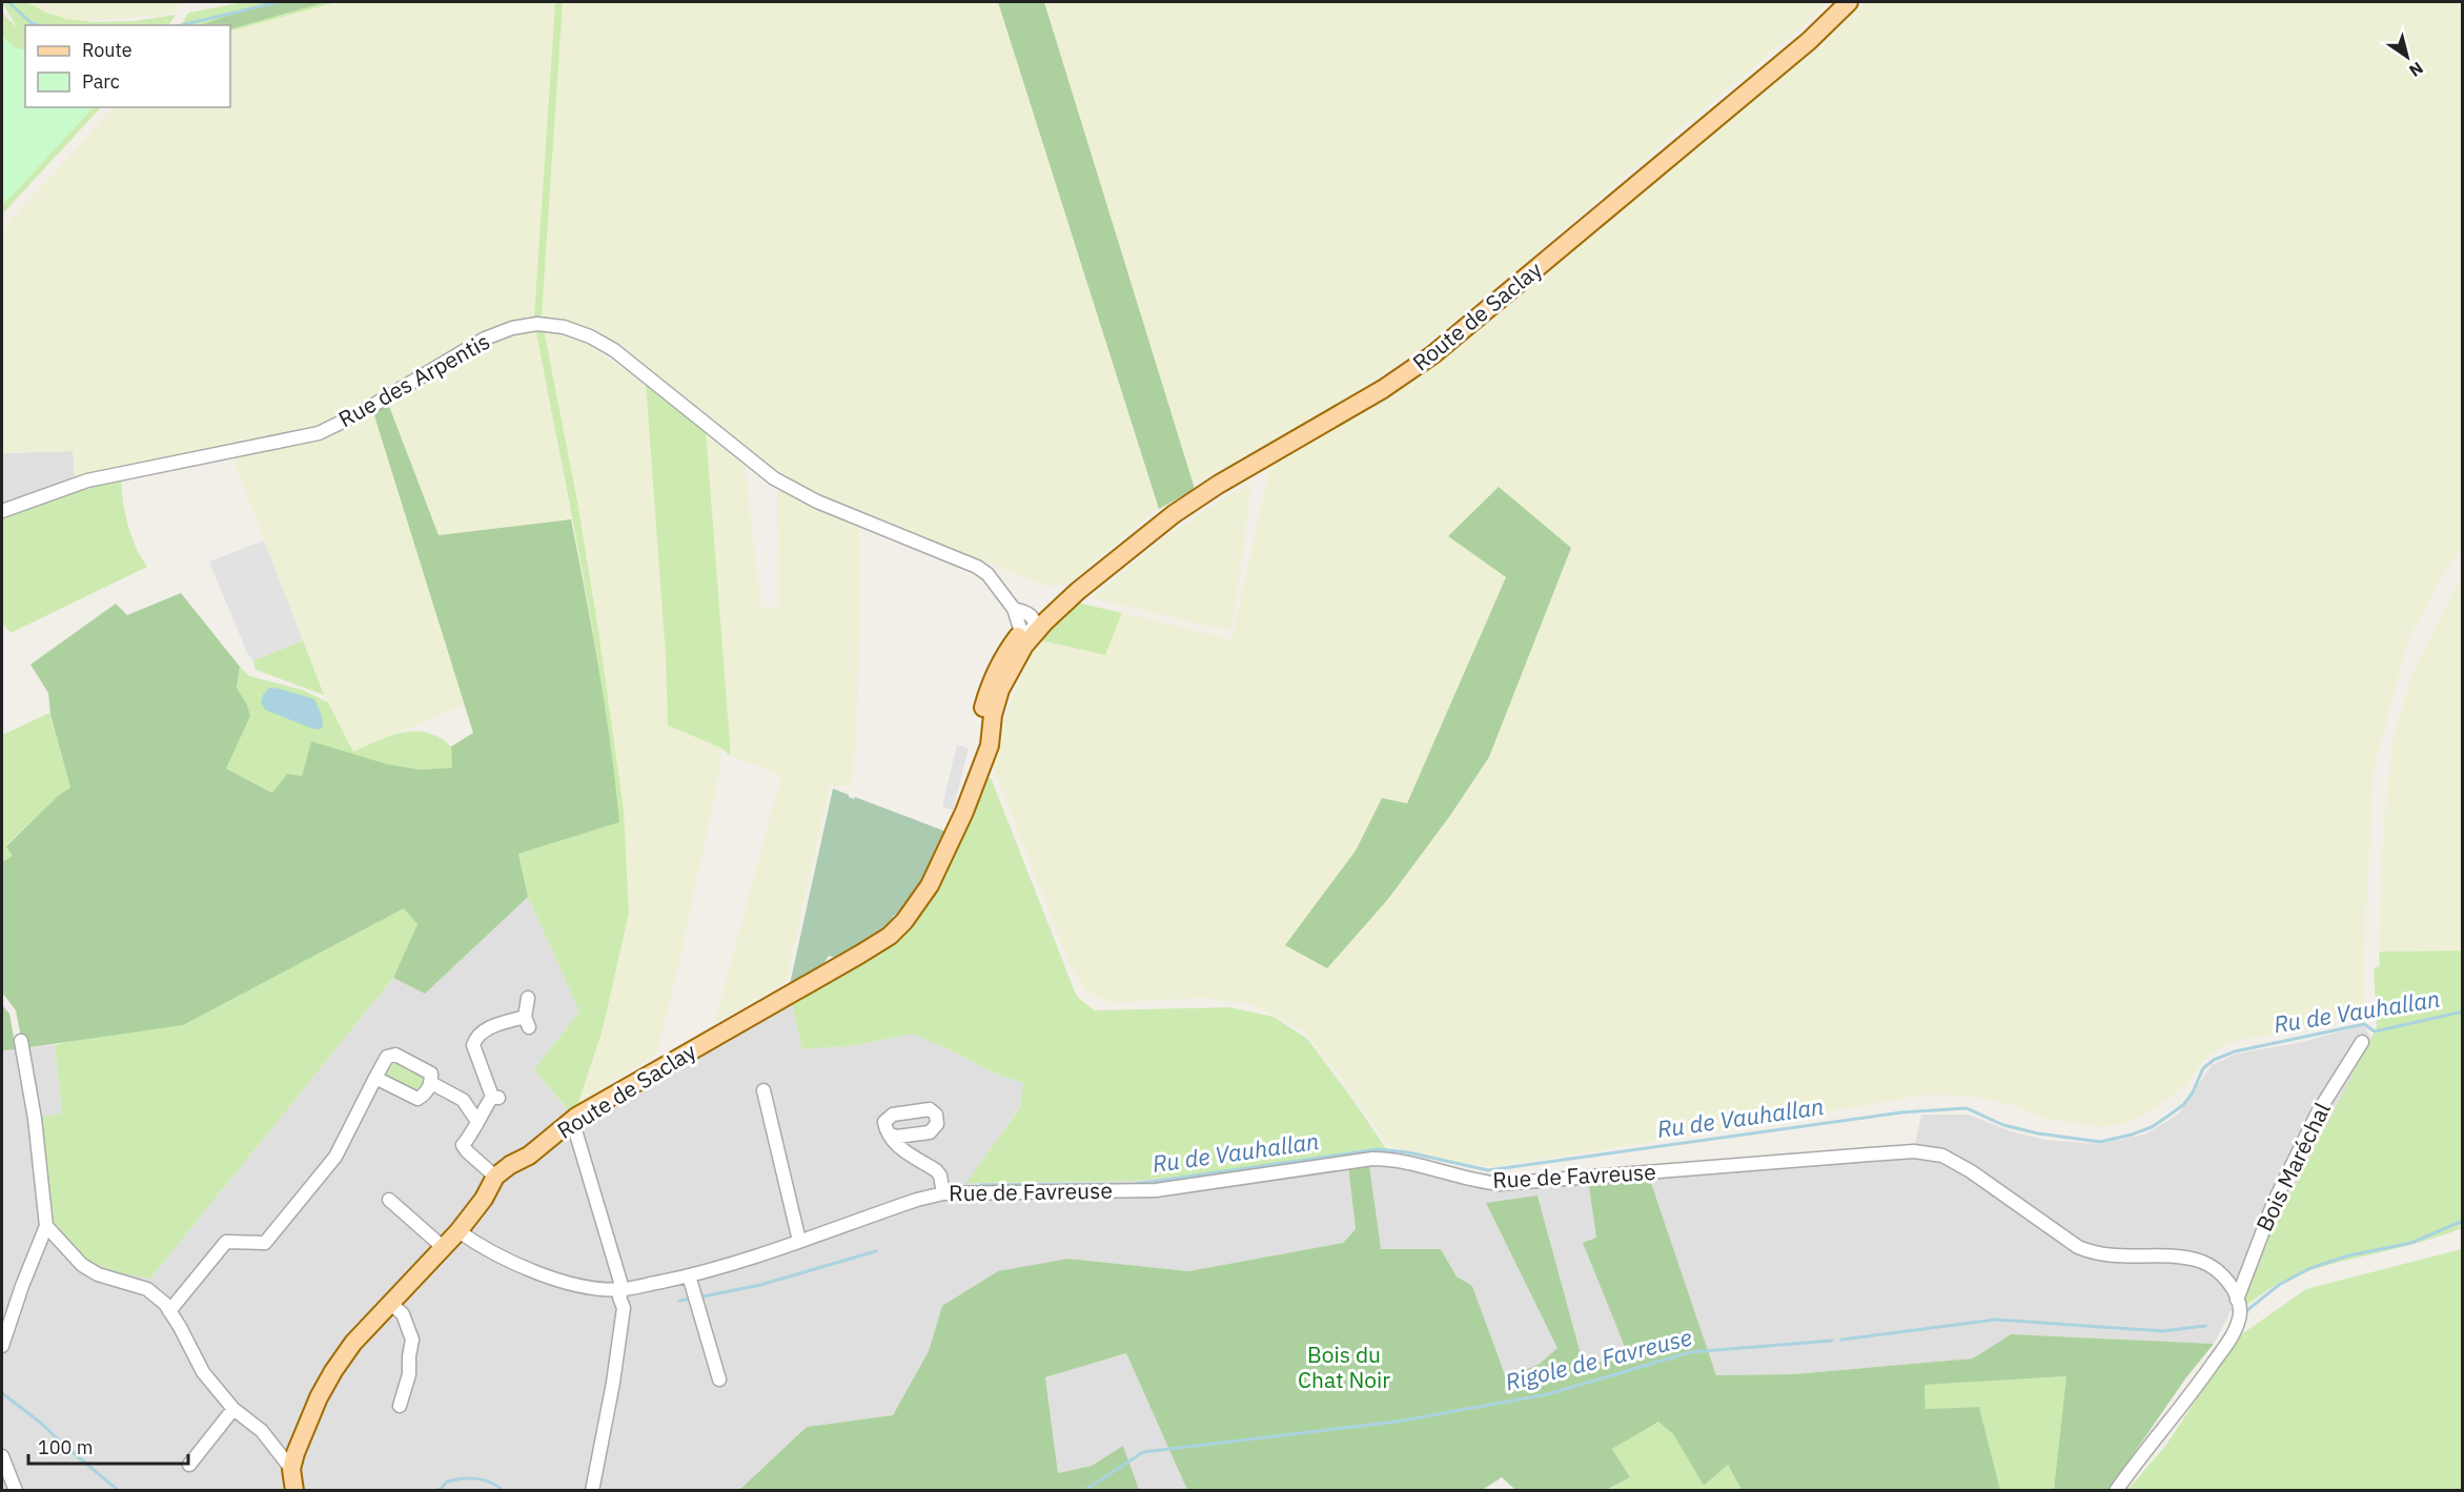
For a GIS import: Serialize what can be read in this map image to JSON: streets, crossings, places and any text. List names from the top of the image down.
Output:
{
  "streets": {
    "main road": ["Route de Saclay"],
    "street": ["Rue des Arpentis", "Bois Maréchal", "Rue de Favreuse"]
  },
  "crossings": [
    ["Route de Saclay", "Rue des Arpentis"],
    ["Route de Saclay", "Rue de Favreuse"],
    ["Bois Maréchal", "Rue de Favreuse"]
  ],
  "water": ["Ru de Vauhallan", "Rigole de Favreuse"],
  "parks": ["Bois du Chat Noir"],
  "legend": ["Route", "Parc"],
  "scale_bar": "100 m",
  "north": "bottom right"
}
